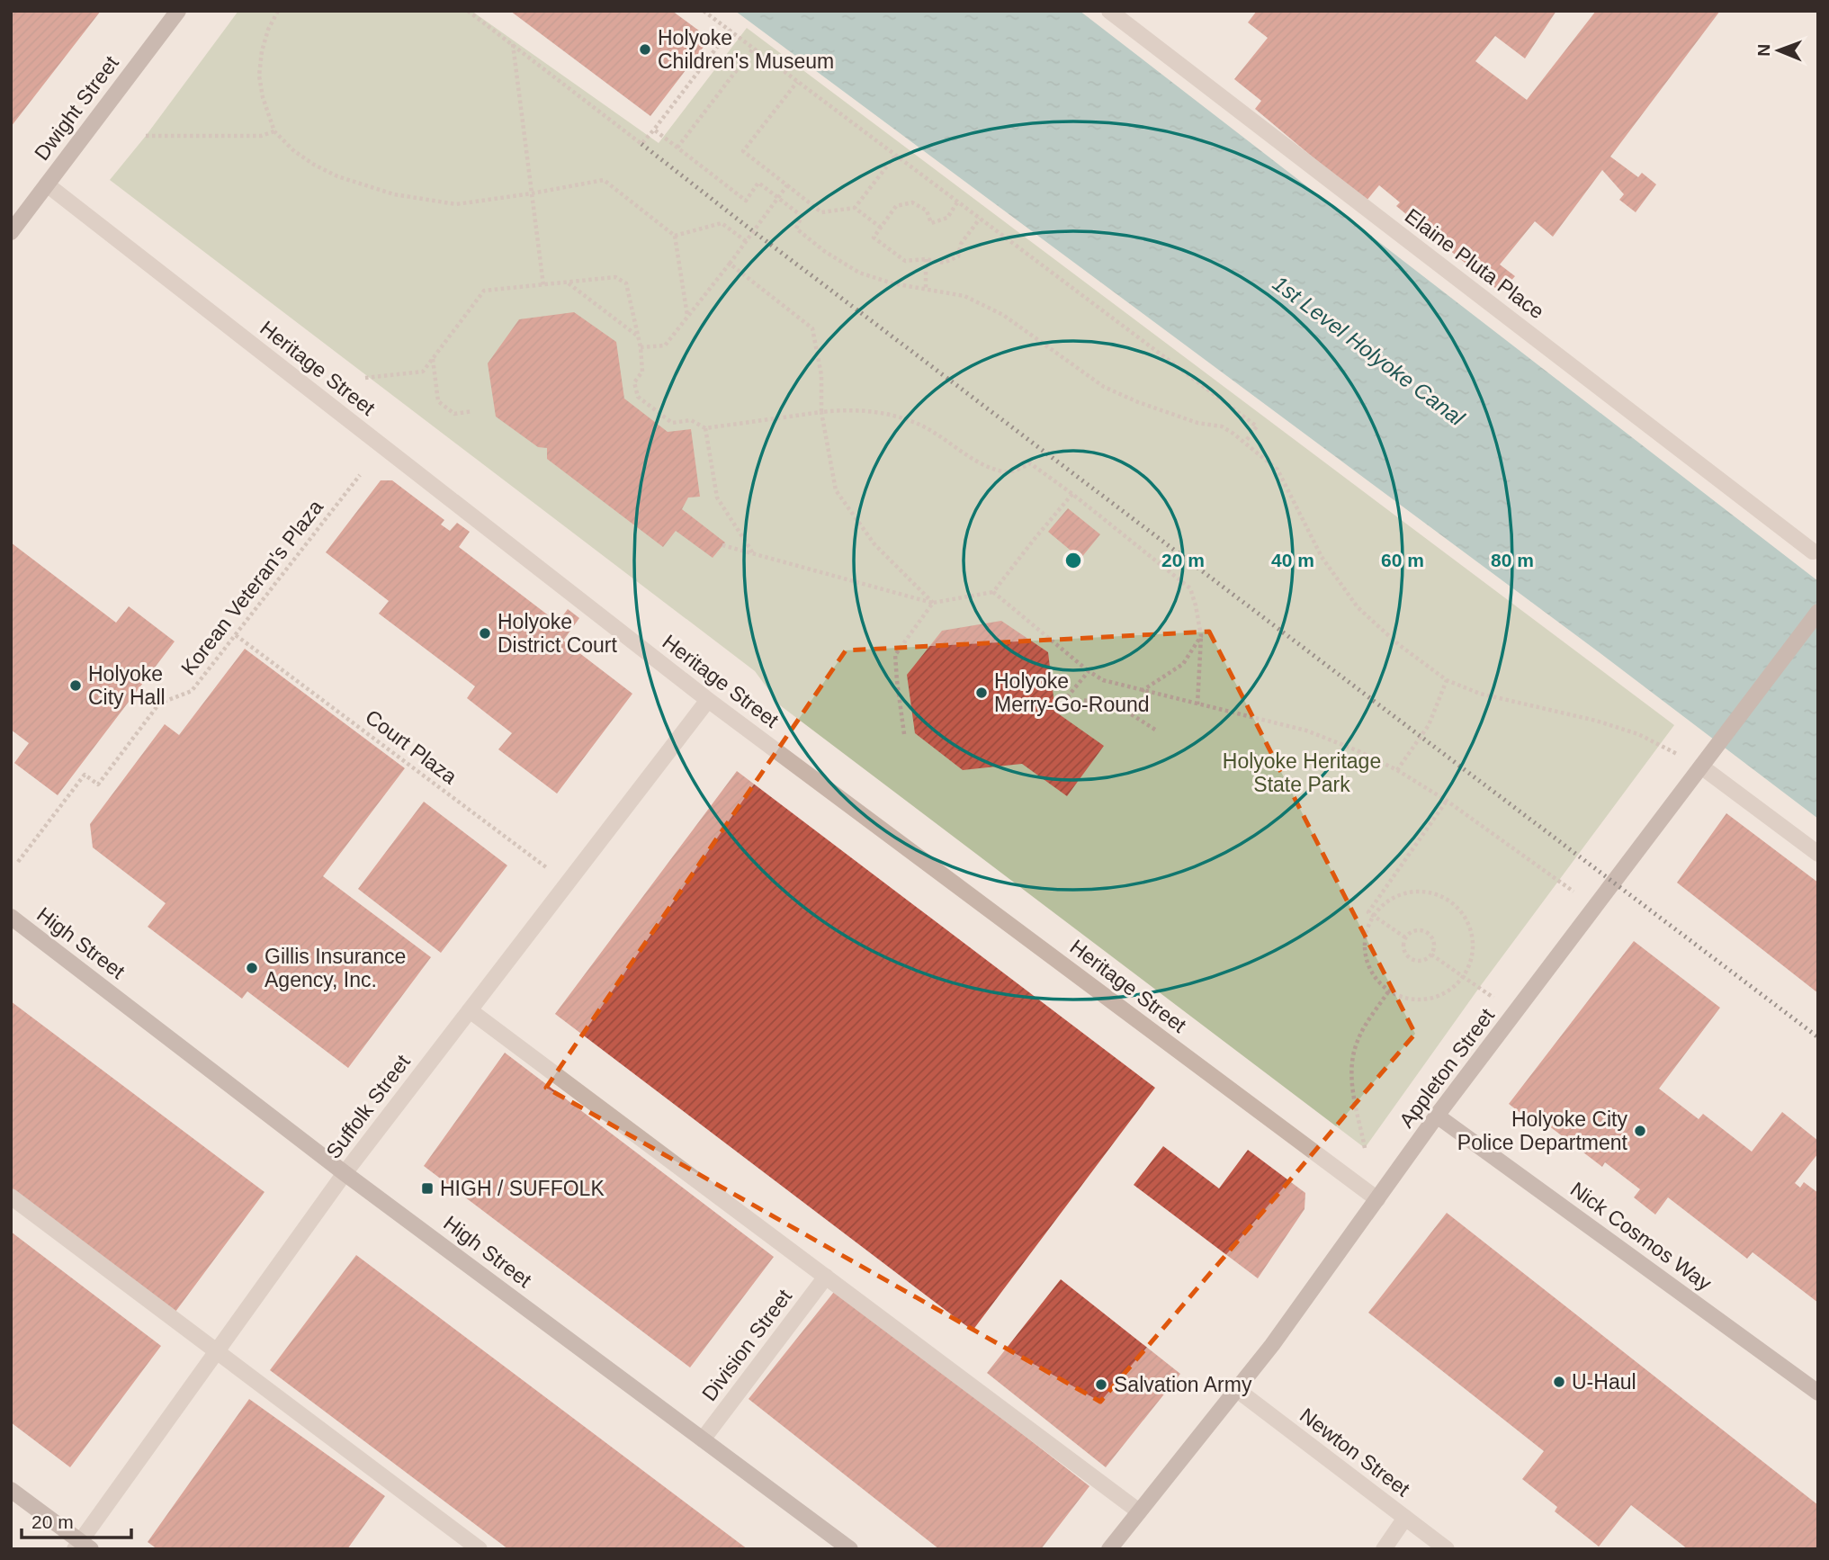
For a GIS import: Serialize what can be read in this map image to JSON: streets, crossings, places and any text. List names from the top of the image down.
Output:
{
  "streets": {
    "street": [
      "Dwight Street",
      "Elaine Pluta Place",
      "Heritage Street",
      "High Street",
      "Appleton Street",
      "Suffolk Street",
      "Nick Cosmos Way",
      "Division Street",
      "Newton Street"
    ],
    "path": ["Korean Veteran's Plaza", "Court Plaza"]
  },
  "crossings": [
    ["Dwight Street", "Heritage Street"],
    ["Heritage Street", "Appleton Street"],
    ["Heritage Street", "Suffolk Street"],
    ["Korean Veteran's Plaza", "Court Plaza"],
    ["Court Plaza", "Suffolk Street"],
    ["High Street", "Suffolk Street"],
    ["High Street", "Division Street"],
    ["Appleton Street", "Nick Cosmos Way"],
    ["Appleton Street", "Newton Street"]
  ],
  "water": ["1st Level Holyoke Canal"],
  "parks": ["Holyoke Heritage State Park"],
  "places": {
    "other": [
      "Holyoke Children's Museum",
      "Holyoke District Court",
      "Holyoke City Hall",
      "Holyoke Merry-Go-Round",
      "Gillis Insurance Agency, Inc.",
      "Holyoke City Police Department",
      "U-Haul",
      "Salvation Army"
    ],
    "transit": ["HIGH / SUFFOLK"]
  },
  "scale_bar": "20 m",
  "north": "left",
  "rings": [
    "20 m",
    "40 m",
    "60 m",
    "80 m"
  ]
}
